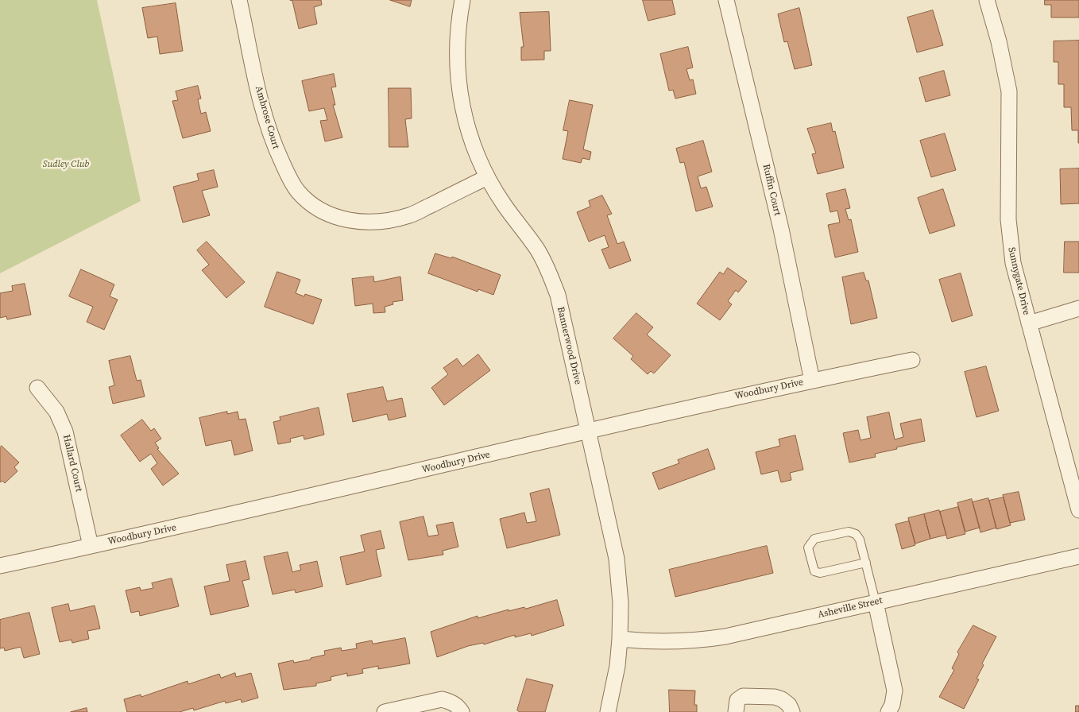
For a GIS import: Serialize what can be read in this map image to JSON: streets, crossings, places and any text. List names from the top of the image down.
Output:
{
  "streets": {
    "street": [
      "Ambrose Court",
      "Ruffin Court",
      "Sunnygate Drive",
      "Bannerwood Drive",
      "Woodbury Drive",
      "Hallard Court",
      "Asheville Street"
    ]
  },
  "crossings": [
    ["Ambrose Court", "Bannerwood Drive"],
    ["Ruffin Court", "Woodbury Drive"],
    ["Bannerwood Drive", "Woodbury Drive"],
    ["Bannerwood Drive", "Asheville Street"],
    ["Woodbury Drive", "Hallard Court"]
  ],
  "parks": ["Sudley Club"]
}
